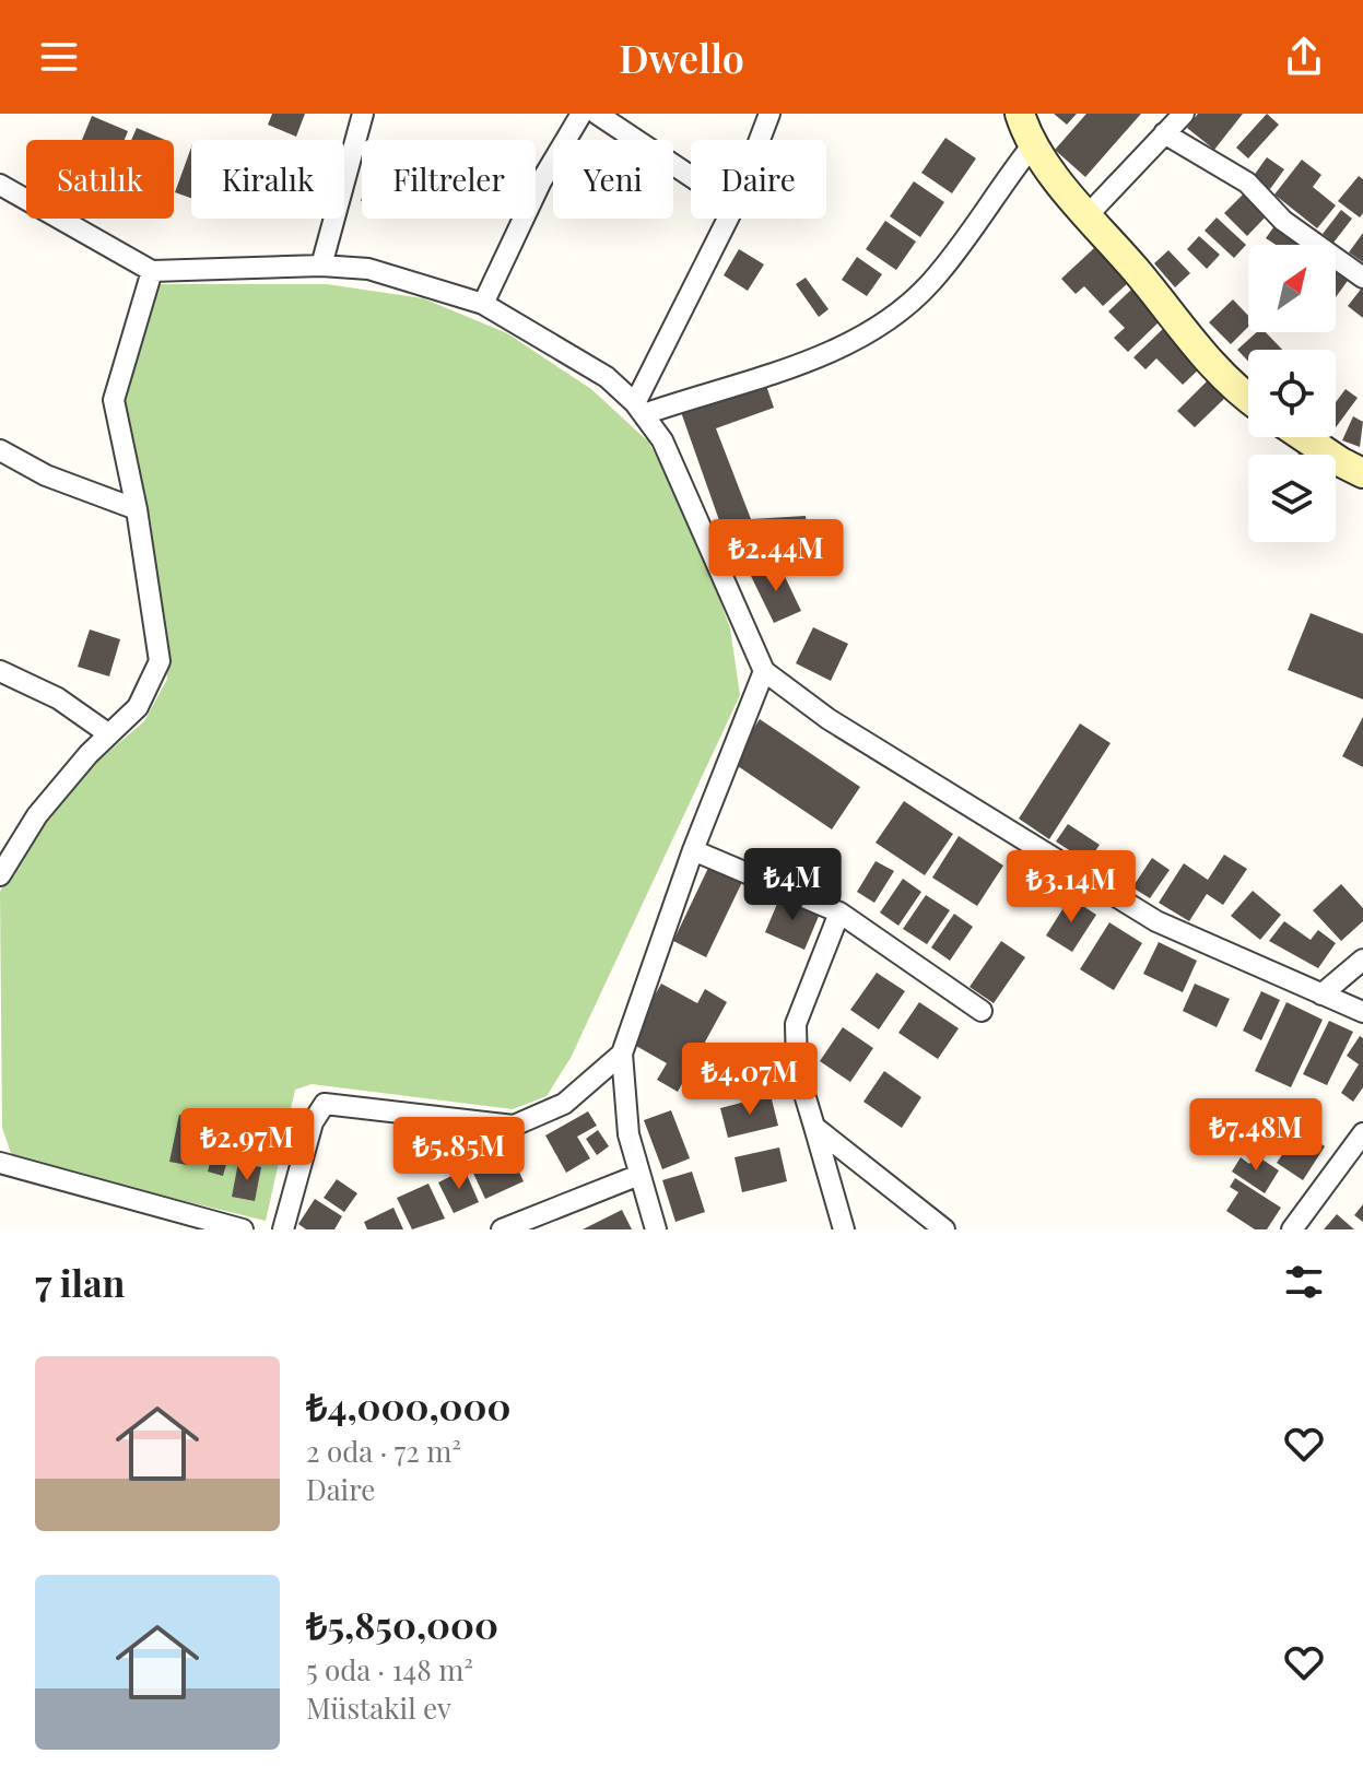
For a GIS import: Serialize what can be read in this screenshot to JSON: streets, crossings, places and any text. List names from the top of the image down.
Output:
{
  "north": "top right",
  "page": {
    "header": "Dwello",
    "chip": [
      "Satılık",
      "Kiralık",
      "Filtreler",
      "Yeni",
      "Daire"
    ],
    "price": [
      "₺2.44M",
      "₺4M",
      "₺3.14M",
      "₺4.07M",
      "₺7.48M",
      "₺2.97M",
      "₺5.85M"
    ],
    "heading": "7 ilan",
    "list": [
      {
        "name": "₺4,000,000",
        "note": "2 oda · 72 m² · Daire"
      },
      {
        "name": "₺5,850,000",
        "note": "5 oda · 148 m² · Müstakil ev"
      }
    ]
  }
}
